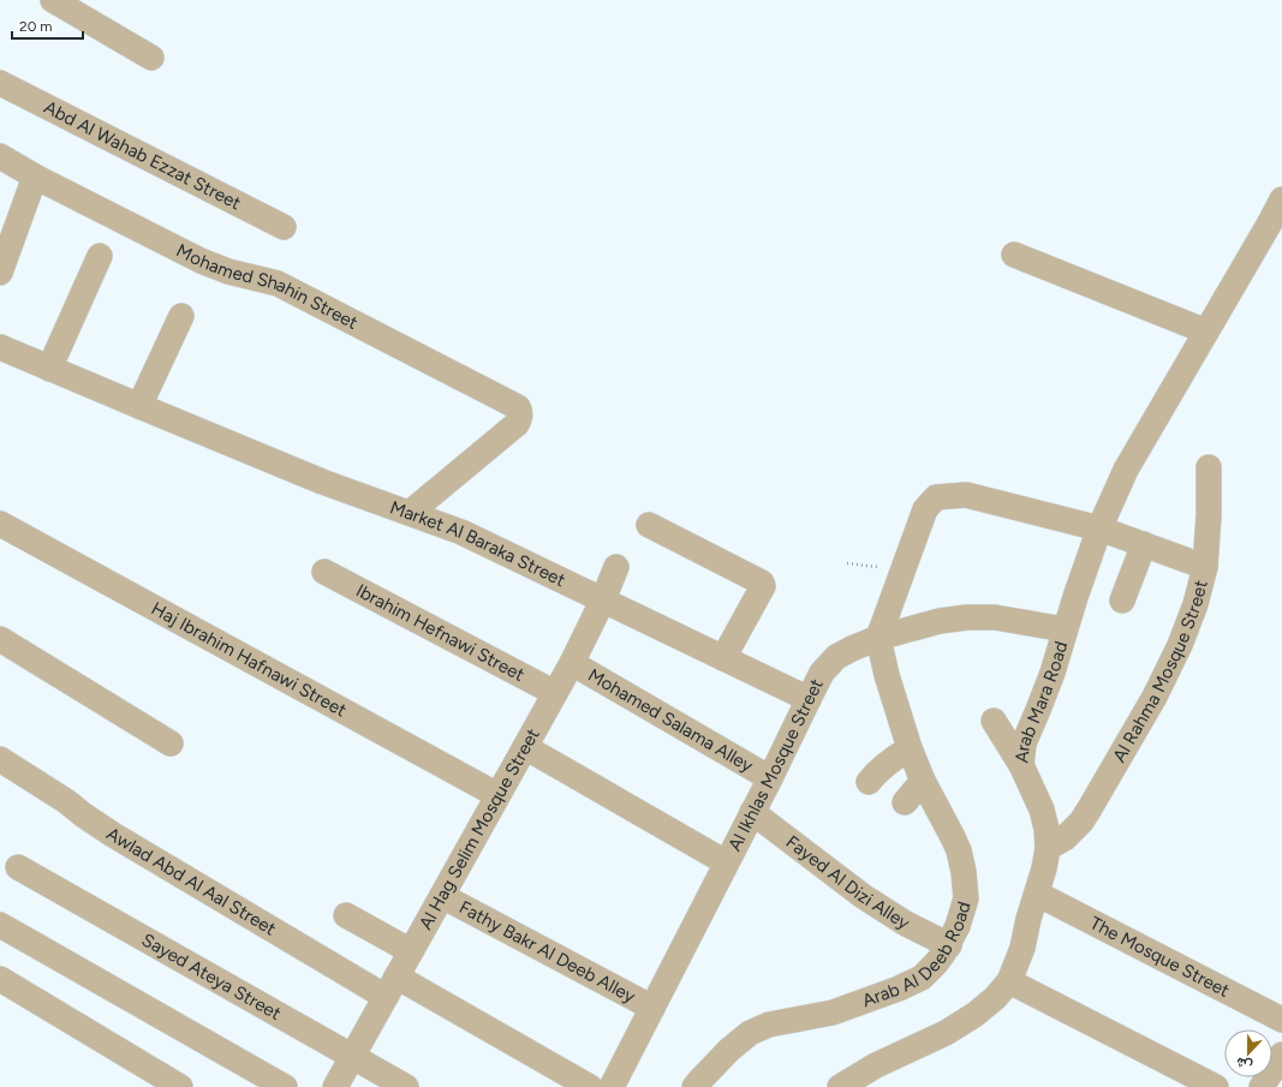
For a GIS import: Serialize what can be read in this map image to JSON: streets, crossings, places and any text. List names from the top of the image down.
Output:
{
  "streets": {
    "street": [
      "Abd Al Wahab Ezzat Street",
      "Mohamed Shahin Street",
      "Market Al Baraka Street",
      "Ibrahim Hefnawi Street",
      "Haj Ibrahim Hafnawi Street",
      "Al Rahma Mosque Street",
      "Arab Mara Road",
      "Mohamed Salama Alley",
      "Al Ikhlas Mosque Street",
      "Al Hag Selim Mosque Street",
      "Awlad Abd Al Aal Street",
      "Fayed Al Dizi Alley",
      "Arab Al Deeb Road",
      "Fathy Bakr Al Deeb Alley",
      "The Mosque Street",
      "Sayed Ateya Street"
    ]
  },
  "crossings": [
    ["Mohamed Shahin Street", "Market Al Baraka Street"],
    ["Market Al Baraka Street", "Al Ikhlas Mosque Street"],
    ["Market Al Baraka Street", "Al Hag Selim Mosque Street"],
    ["Ibrahim Hefnawi Street", "Al Hag Selim Mosque Street"],
    ["Haj Ibrahim Hafnawi Street", "Al Hag Selim Mosque Street"],
    ["Al Rahma Mosque Street", "Arab Mara Road"],
    ["Arab Mara Road", "Al Ikhlas Mosque Street"],
    ["Arab Mara Road", "The Mosque Street"],
    ["Mohamed Salama Alley", "Al Ikhlas Mosque Street"],
    ["Mohamed Salama Alley", "Al Hag Selim Mosque Street"],
    ["Al Ikhlas Mosque Street", "Fayed Al Dizi Alley"],
    ["Al Ikhlas Mosque Street", "Arab Al Deeb Road"],
    ["Al Ikhlas Mosque Street", "Fathy Bakr Al Deeb Alley"],
    ["Al Hag Selim Mosque Street", "Awlad Abd Al Aal Street"],
    ["Al Hag Selim Mosque Street", "Fathy Bakr Al Deeb Alley"],
    ["Al Hag Selim Mosque Street", "Sayed Ateya Street"],
    ["Fayed Al Dizi Alley", "Arab Al Deeb Road"]
  ],
  "scale_bar": "20 m",
  "north": "bottom"
}
